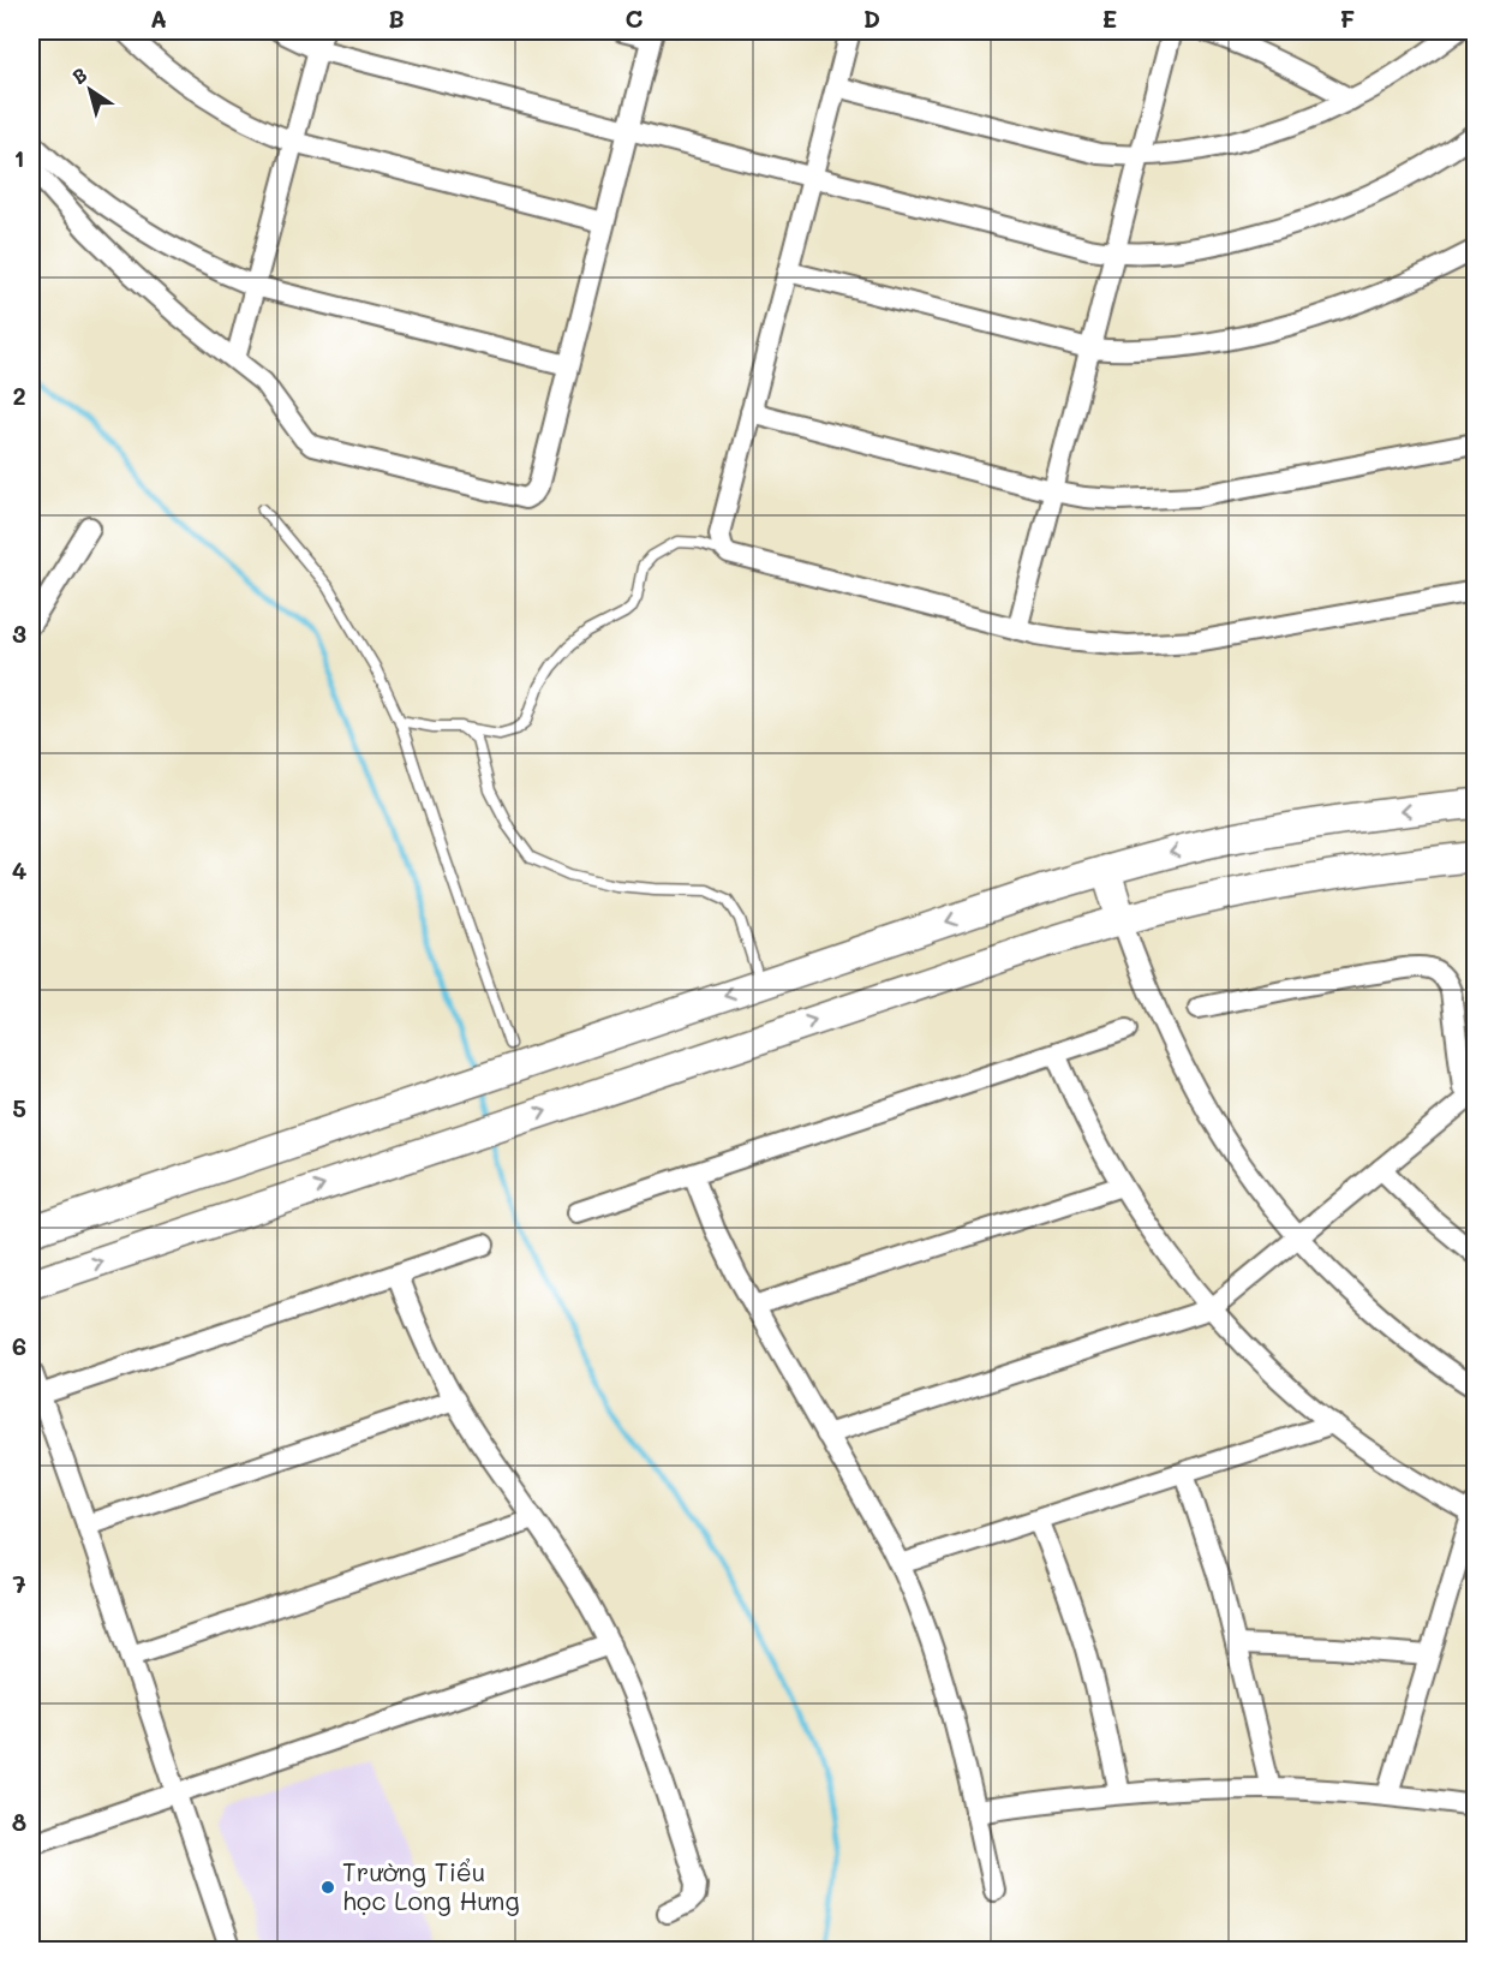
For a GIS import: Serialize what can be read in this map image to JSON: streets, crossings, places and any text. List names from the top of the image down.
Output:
{
  "places": ["Trường Tiểu học Long Hưng"],
  "north": "top left",
  "grid": {
    "columns": [
      "A",
      "B",
      "C",
      "D",
      "E",
      "F"
    ],
    "rows": [
      "1",
      "2",
      "3",
      "4",
      "5",
      "6",
      "7",
      "8"
    ]
  }
}
